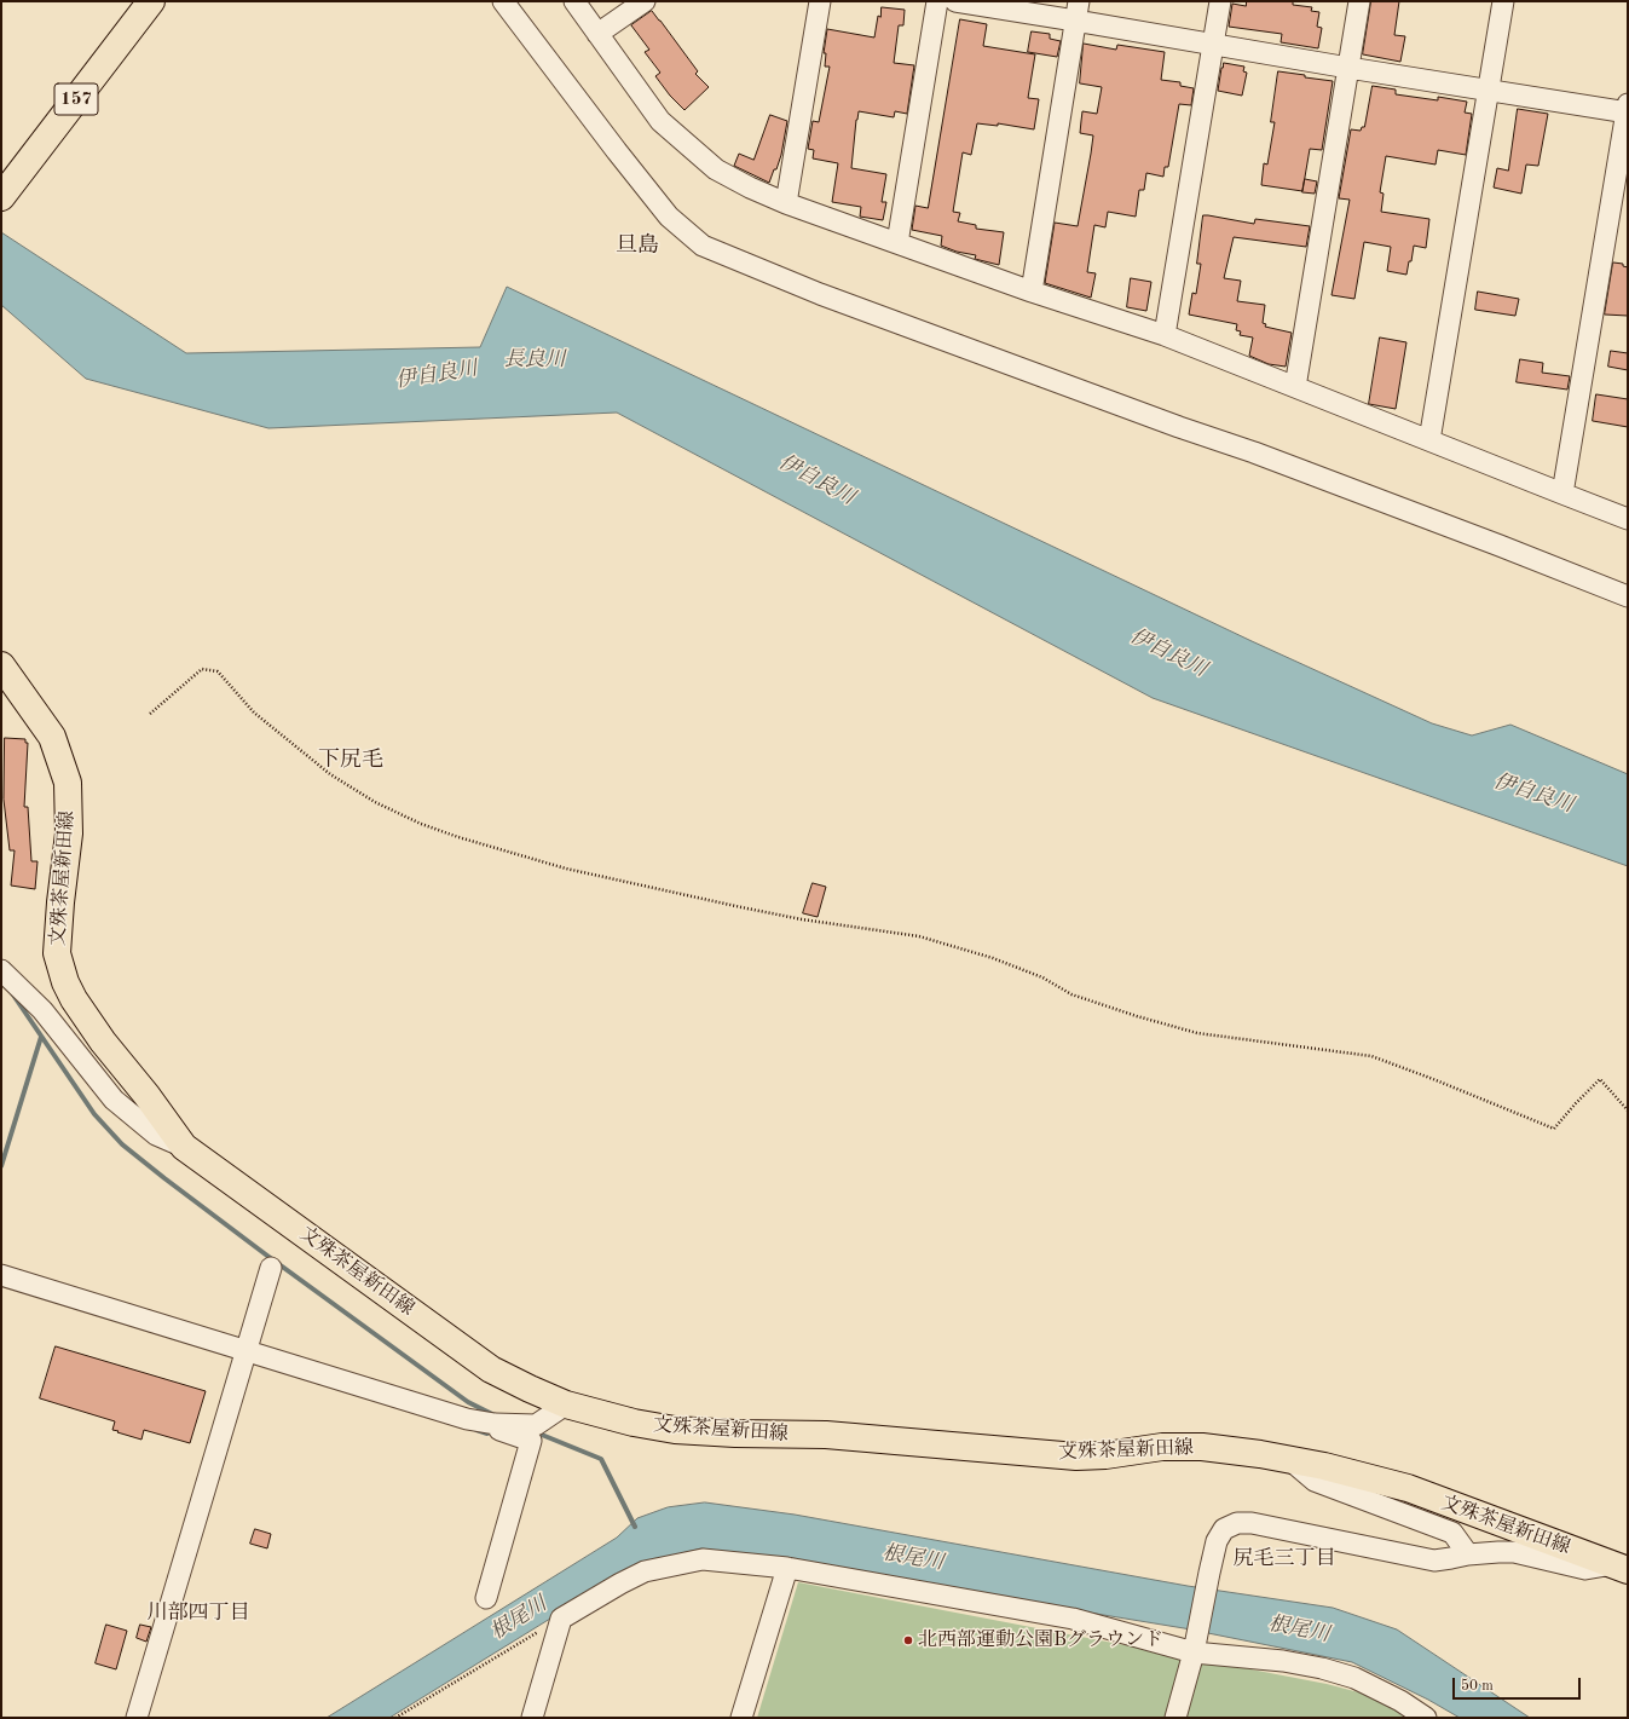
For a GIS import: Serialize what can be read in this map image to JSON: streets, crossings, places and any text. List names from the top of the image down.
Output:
{
  "streets": {
    "main road": ["157", "文殊茶屋新田線"]
  },
  "districts": [
    "旦島",
    "下尻毛",
    "尻毛三丁目",
    "川部四丁目"
  ],
  "water": ["長良川", "伊自良川", "根尾川"],
  "places": ["北西部運動公園Bグラウンド"],
  "scale_bar": "50 m"
}
